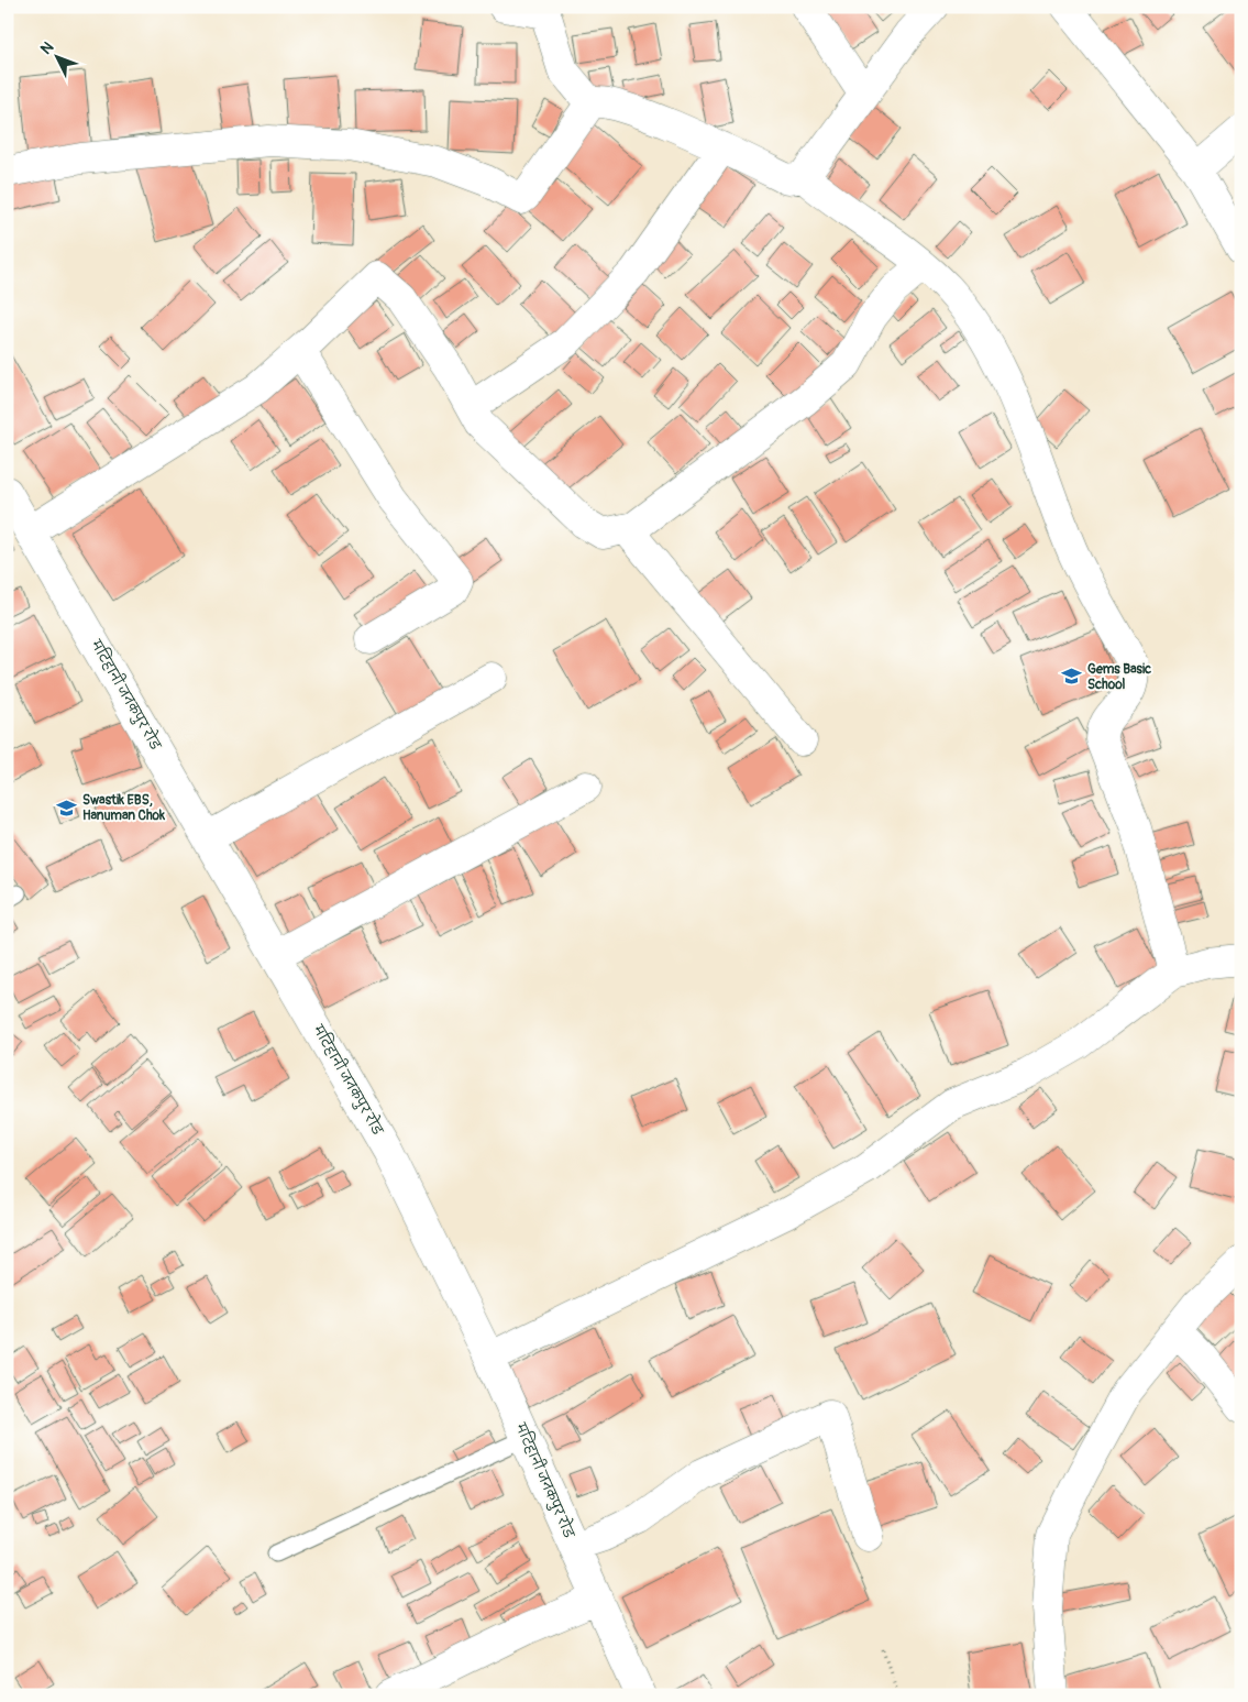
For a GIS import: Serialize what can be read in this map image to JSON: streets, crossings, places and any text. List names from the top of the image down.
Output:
{
  "streets": {
    "street": ["मटिहानी जनकपुर रोड"]
  },
  "places": {
    "school or university": ["Gems Basic School", "Swastik EBS, Hanuman Chok"]
  },
  "north": "top left"
}
